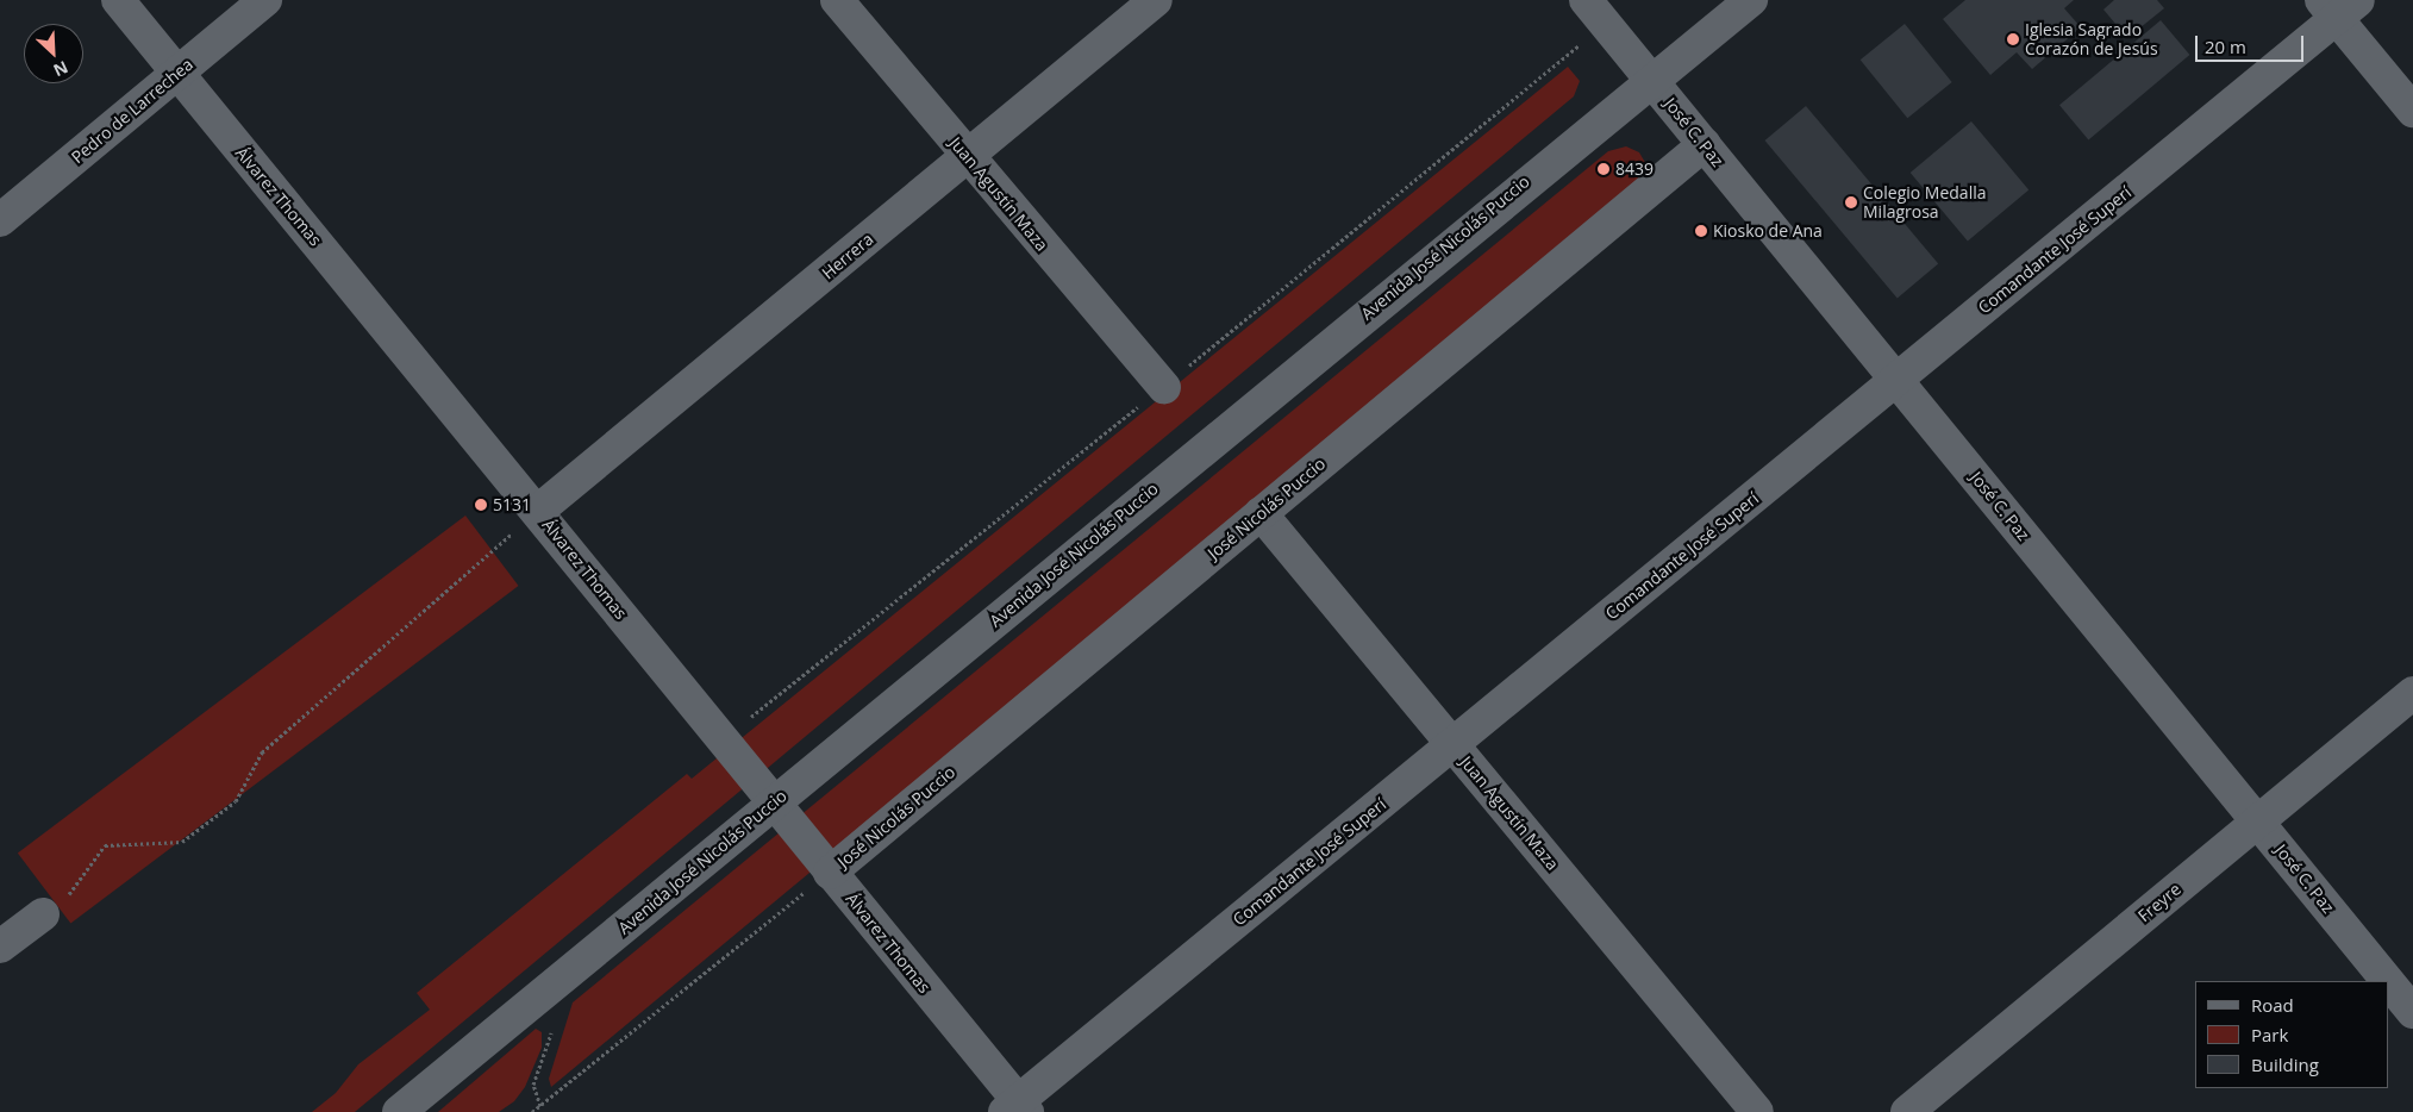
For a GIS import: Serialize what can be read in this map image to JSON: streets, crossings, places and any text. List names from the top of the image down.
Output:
{
  "streets": {
    "street": [
      "Pedro de Larrechea",
      "José C. Paz",
      "Juan Agustín Maza",
      "Álvarez Thomas",
      "Avenida José Nicolás Puccio",
      "Comandante José Superí",
      "Herrera",
      "José Nicolás Puccio",
      "Freyre"
    ]
  },
  "crossings": [
    ["Pedro de Larrechea", "Álvarez Thomas"],
    ["José C. Paz", "Avenida José Nicolás Puccio"],
    ["José C. Paz", "Comandante José Superí"],
    ["José C. Paz", "José Nicolás Puccio"],
    ["José C. Paz", "Freyre"],
    ["Juan Agustín Maza", "Comandante José Superí"],
    ["Juan Agustín Maza", "Herrera"],
    ["Juan Agustín Maza", "José Nicolás Puccio"],
    ["Álvarez Thomas", "Comandante José Superí"],
    ["Álvarez Thomas", "Herrera"],
    ["Álvarez Thomas", "José Nicolás Puccio"]
  ],
  "places": [
    "Iglesia Sagrado Corazón de Jesús",
    "8439",
    "Colegio Medalla Milagrosa",
    "Kiosko de Ana",
    "5131"
  ],
  "legend": ["Road", "Park", "Building"],
  "scale_bar": "20 m",
  "north": "bottom right"
}
